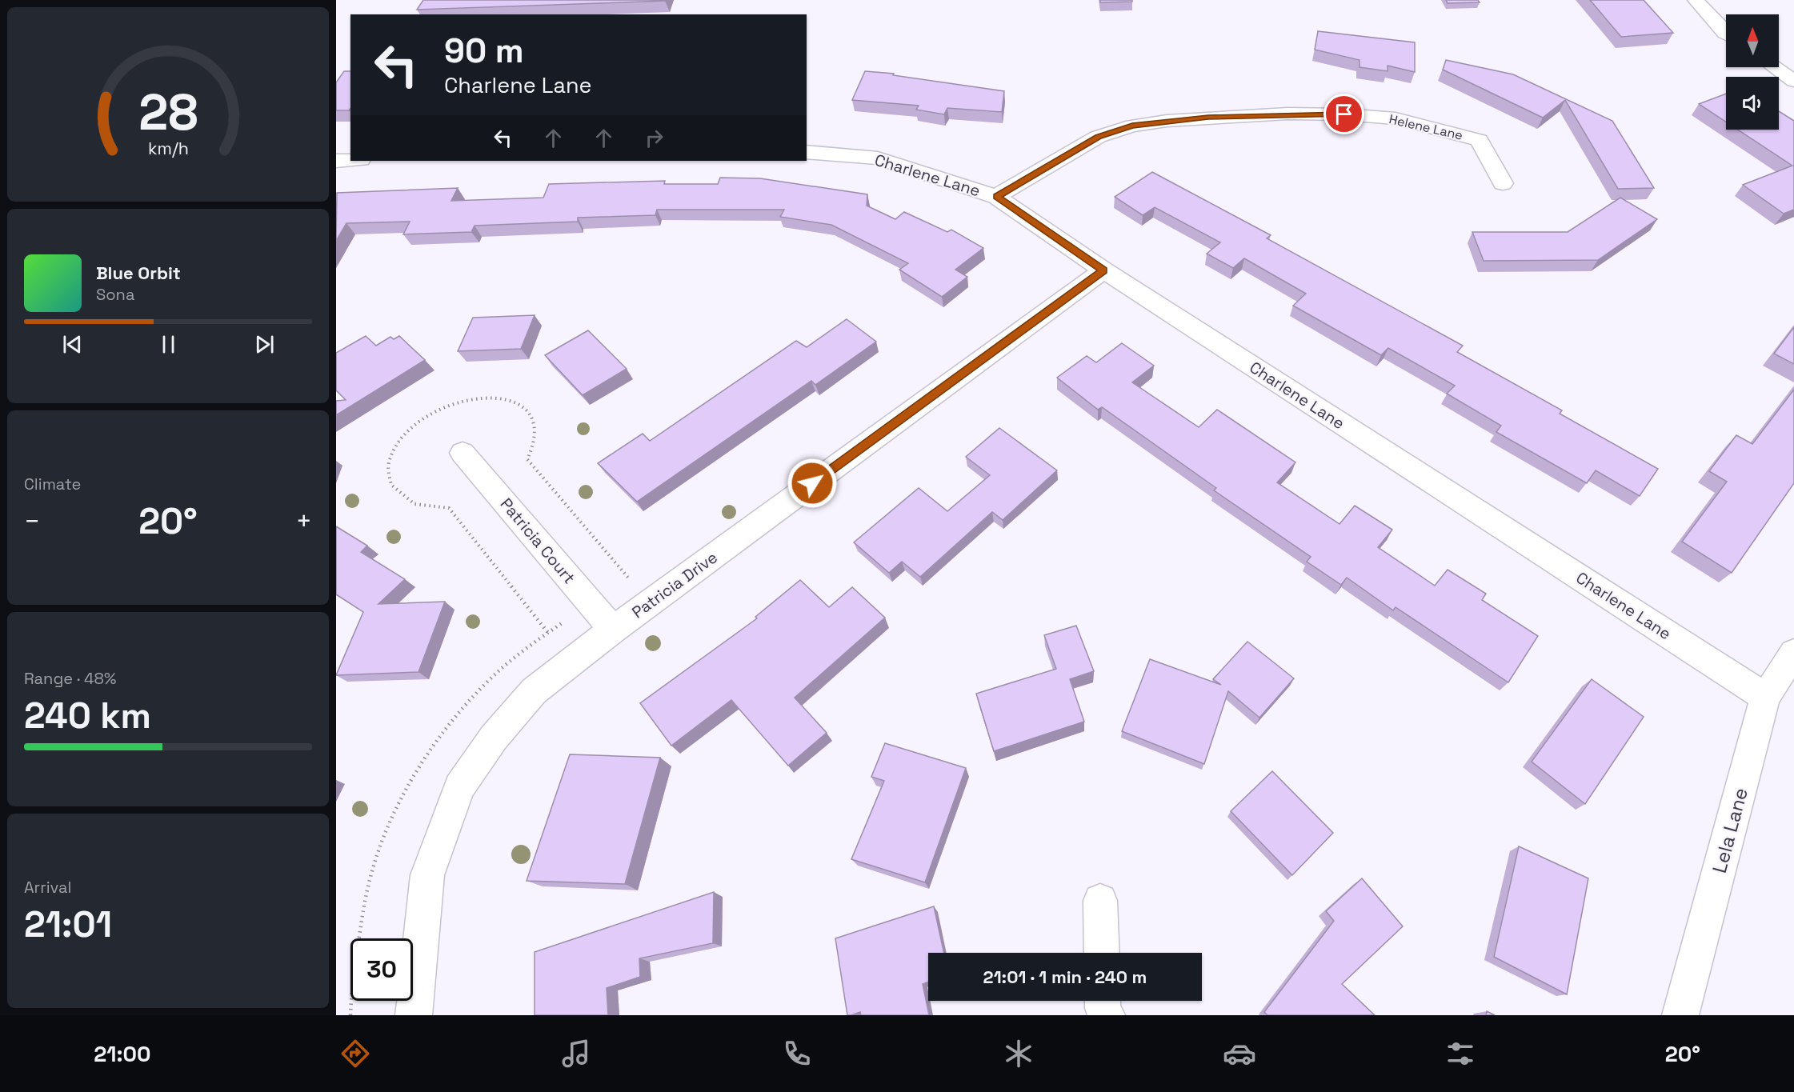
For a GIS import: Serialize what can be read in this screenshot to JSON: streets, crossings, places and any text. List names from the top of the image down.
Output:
{
  "streets": {
    "street": [
      "Helene Lane",
      "Charlene Lane",
      "Patricia Court",
      "Patricia Drive",
      "Lela Lane"
    ]
  },
  "crossings": [
    ["Helene Lane", "Charlene Lane"],
    ["Charlene Lane", "Patricia Drive"],
    ["Charlene Lane", "Lela Lane"],
    ["Patricia Court", "Patricia Drive"]
  ],
  "north": "top",
  "page": {
    "turn": ["90 m", "Charlene Lane"],
    "song": ["Blue Orbit", "Sona"],
    "tile": [
      "Climate",
      ["Range · 48%", "240 km"],
      ["Arrival", "21:01"]
    ],
    "heat": ["−", "20°", "+"],
    "limit": "30",
    "trip": "21:01 · 1 min · 240 m",
    "tabs": ["21:00", "20°"],
    "gauge": ["28", "km/h"]
  }
}
